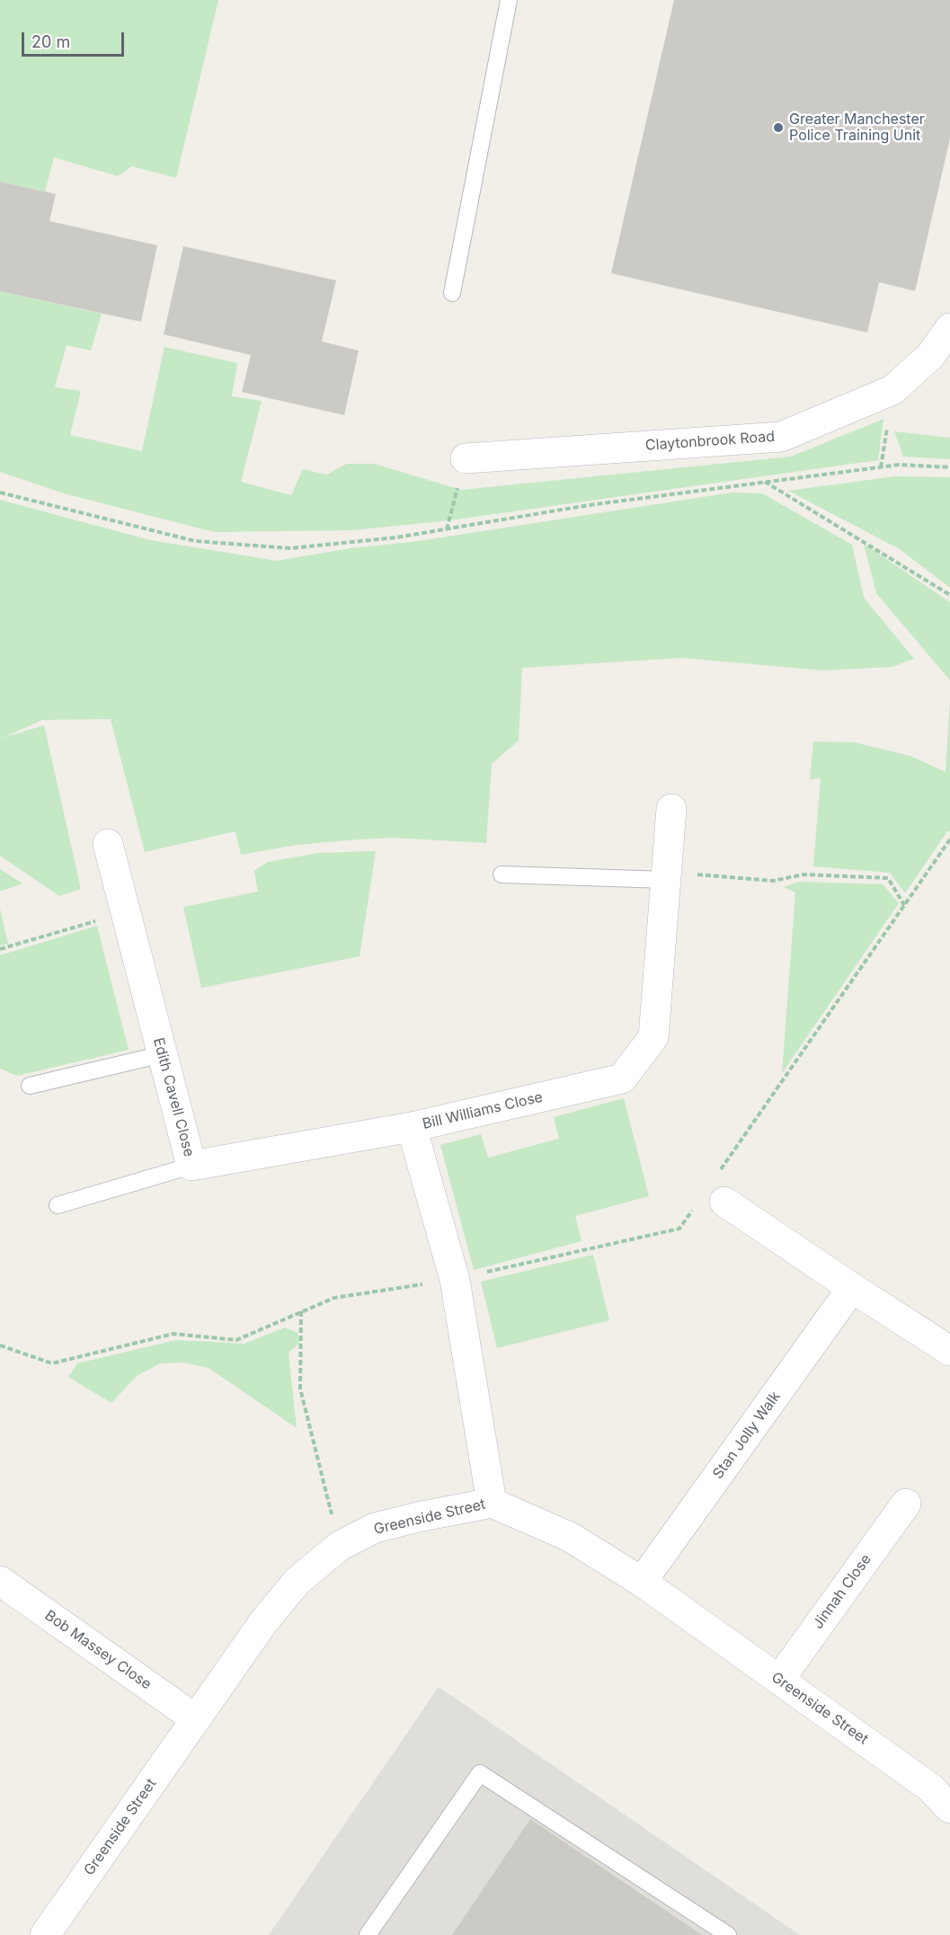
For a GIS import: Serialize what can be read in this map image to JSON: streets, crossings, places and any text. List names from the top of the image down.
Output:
{
  "streets": {
    "street": [
      "Claytonbrook Road",
      "Edith Cavell Close",
      "Bill Williams Close",
      "Stan Jolly Walk",
      "Greenside Street",
      "Jinnah Close",
      "Bob Massey Close"
    ]
  },
  "crossings": [
    ["Edith Cavell Close", "Bill Williams Close"],
    ["Bill Williams Close", "Greenside Street"],
    ["Stan Jolly Walk", "Greenside Street"],
    ["Greenside Street", "Jinnah Close"],
    ["Greenside Street", "Bob Massey Close"]
  ],
  "places": ["Greater Manchester Police Training Unit"],
  "scale_bar": "20 m"
}
